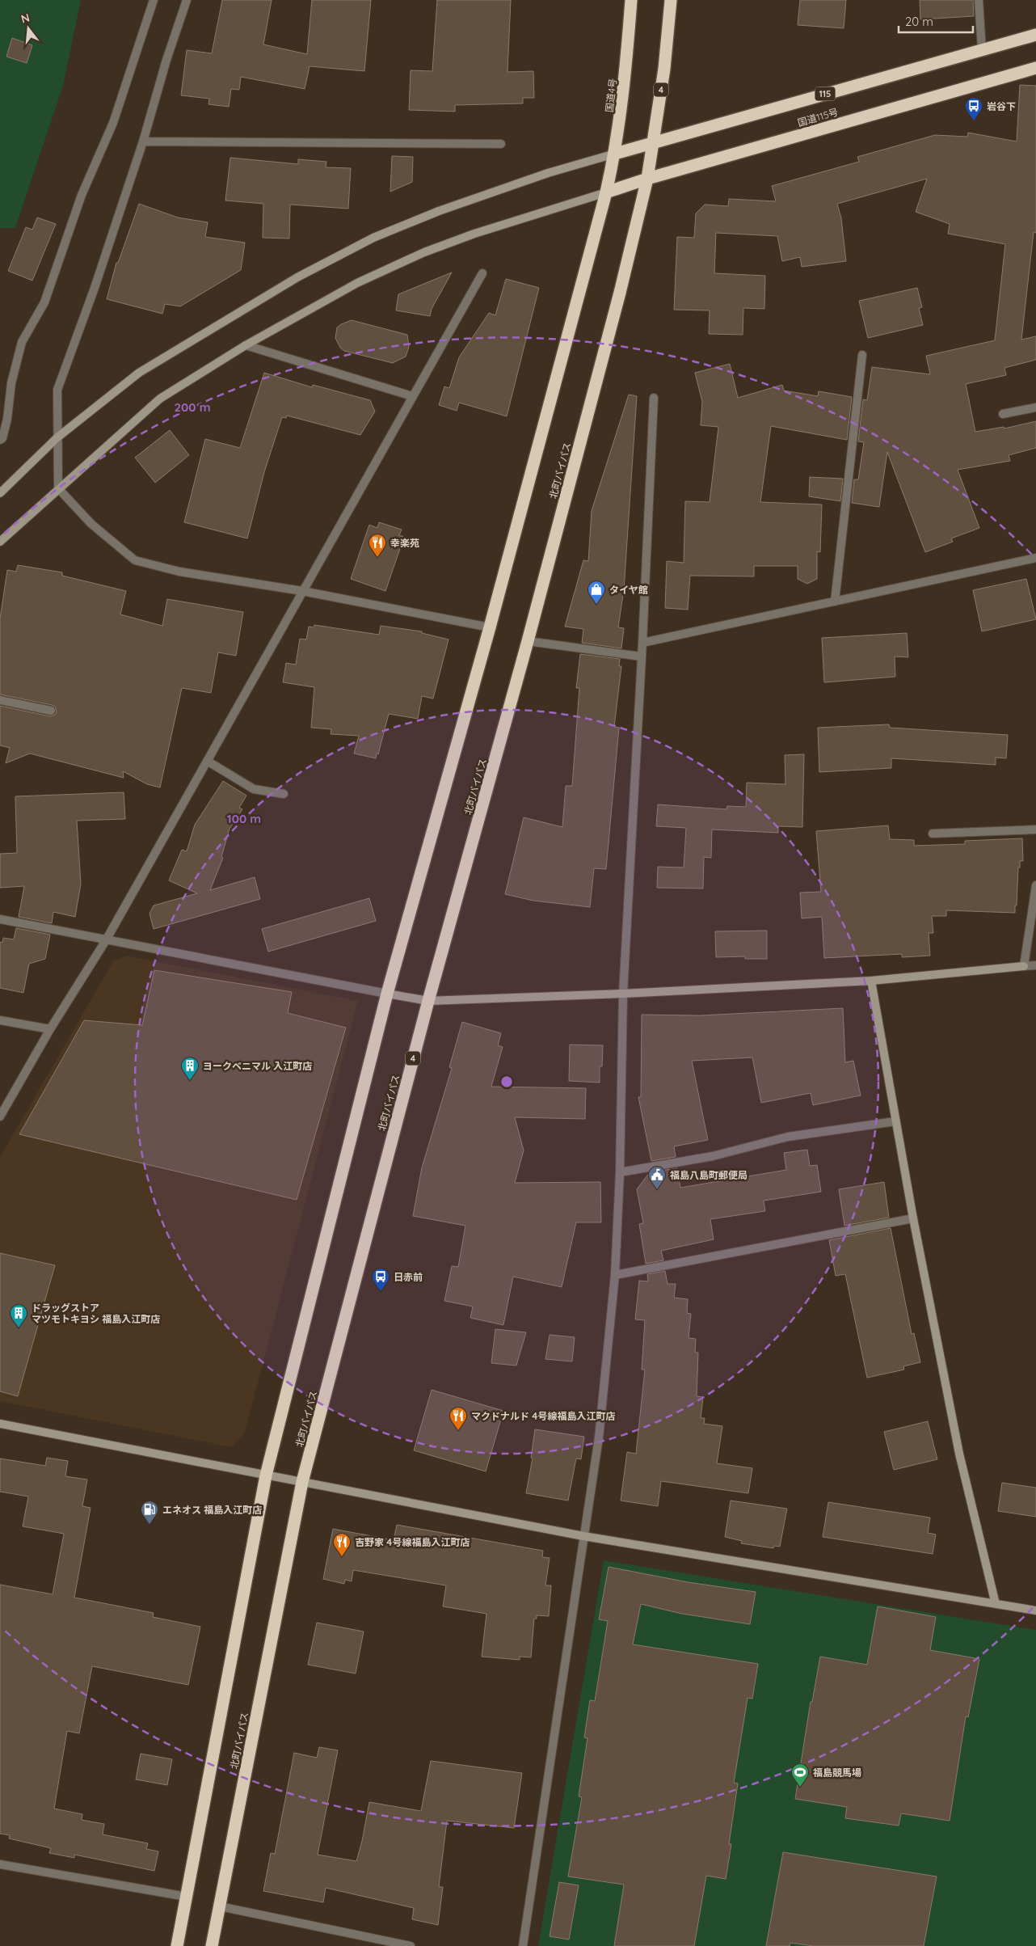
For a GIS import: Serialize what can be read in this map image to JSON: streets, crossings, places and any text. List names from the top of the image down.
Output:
{
  "streets": {
    "highway": [
      "4",
      "115",
      "国道4号",
      "国道115号",
      "北町バイパス"
    ]
  },
  "crossings": [
    ["4", "国道115号"],
    ["4", "北町バイパス"],
    ["国道4号", "国道115号"],
    ["国道115号", "北町バイパス"]
  ],
  "places": {
    "bus stop": ["岩谷下", "日赤前"],
    "restaurant": ["幸楽苑", "マクドナルド 4号線福島入江町店", "吉野家 4号線福島入江町店"],
    "shop": ["タイヤ館"],
    "building": ["ヨークベニマル 入江町店", "ドラッグストア マツモトキヨシ 福島入江町店"],
    "public building": ["福島八島町郵便局"],
    "fuel station": ["エネオス 福島入江町店"],
    "sports": ["福島競馬場"]
  },
  "scale_bar": "20 m",
  "north": "top",
  "rings": ["200 m", "100 m"]
}
